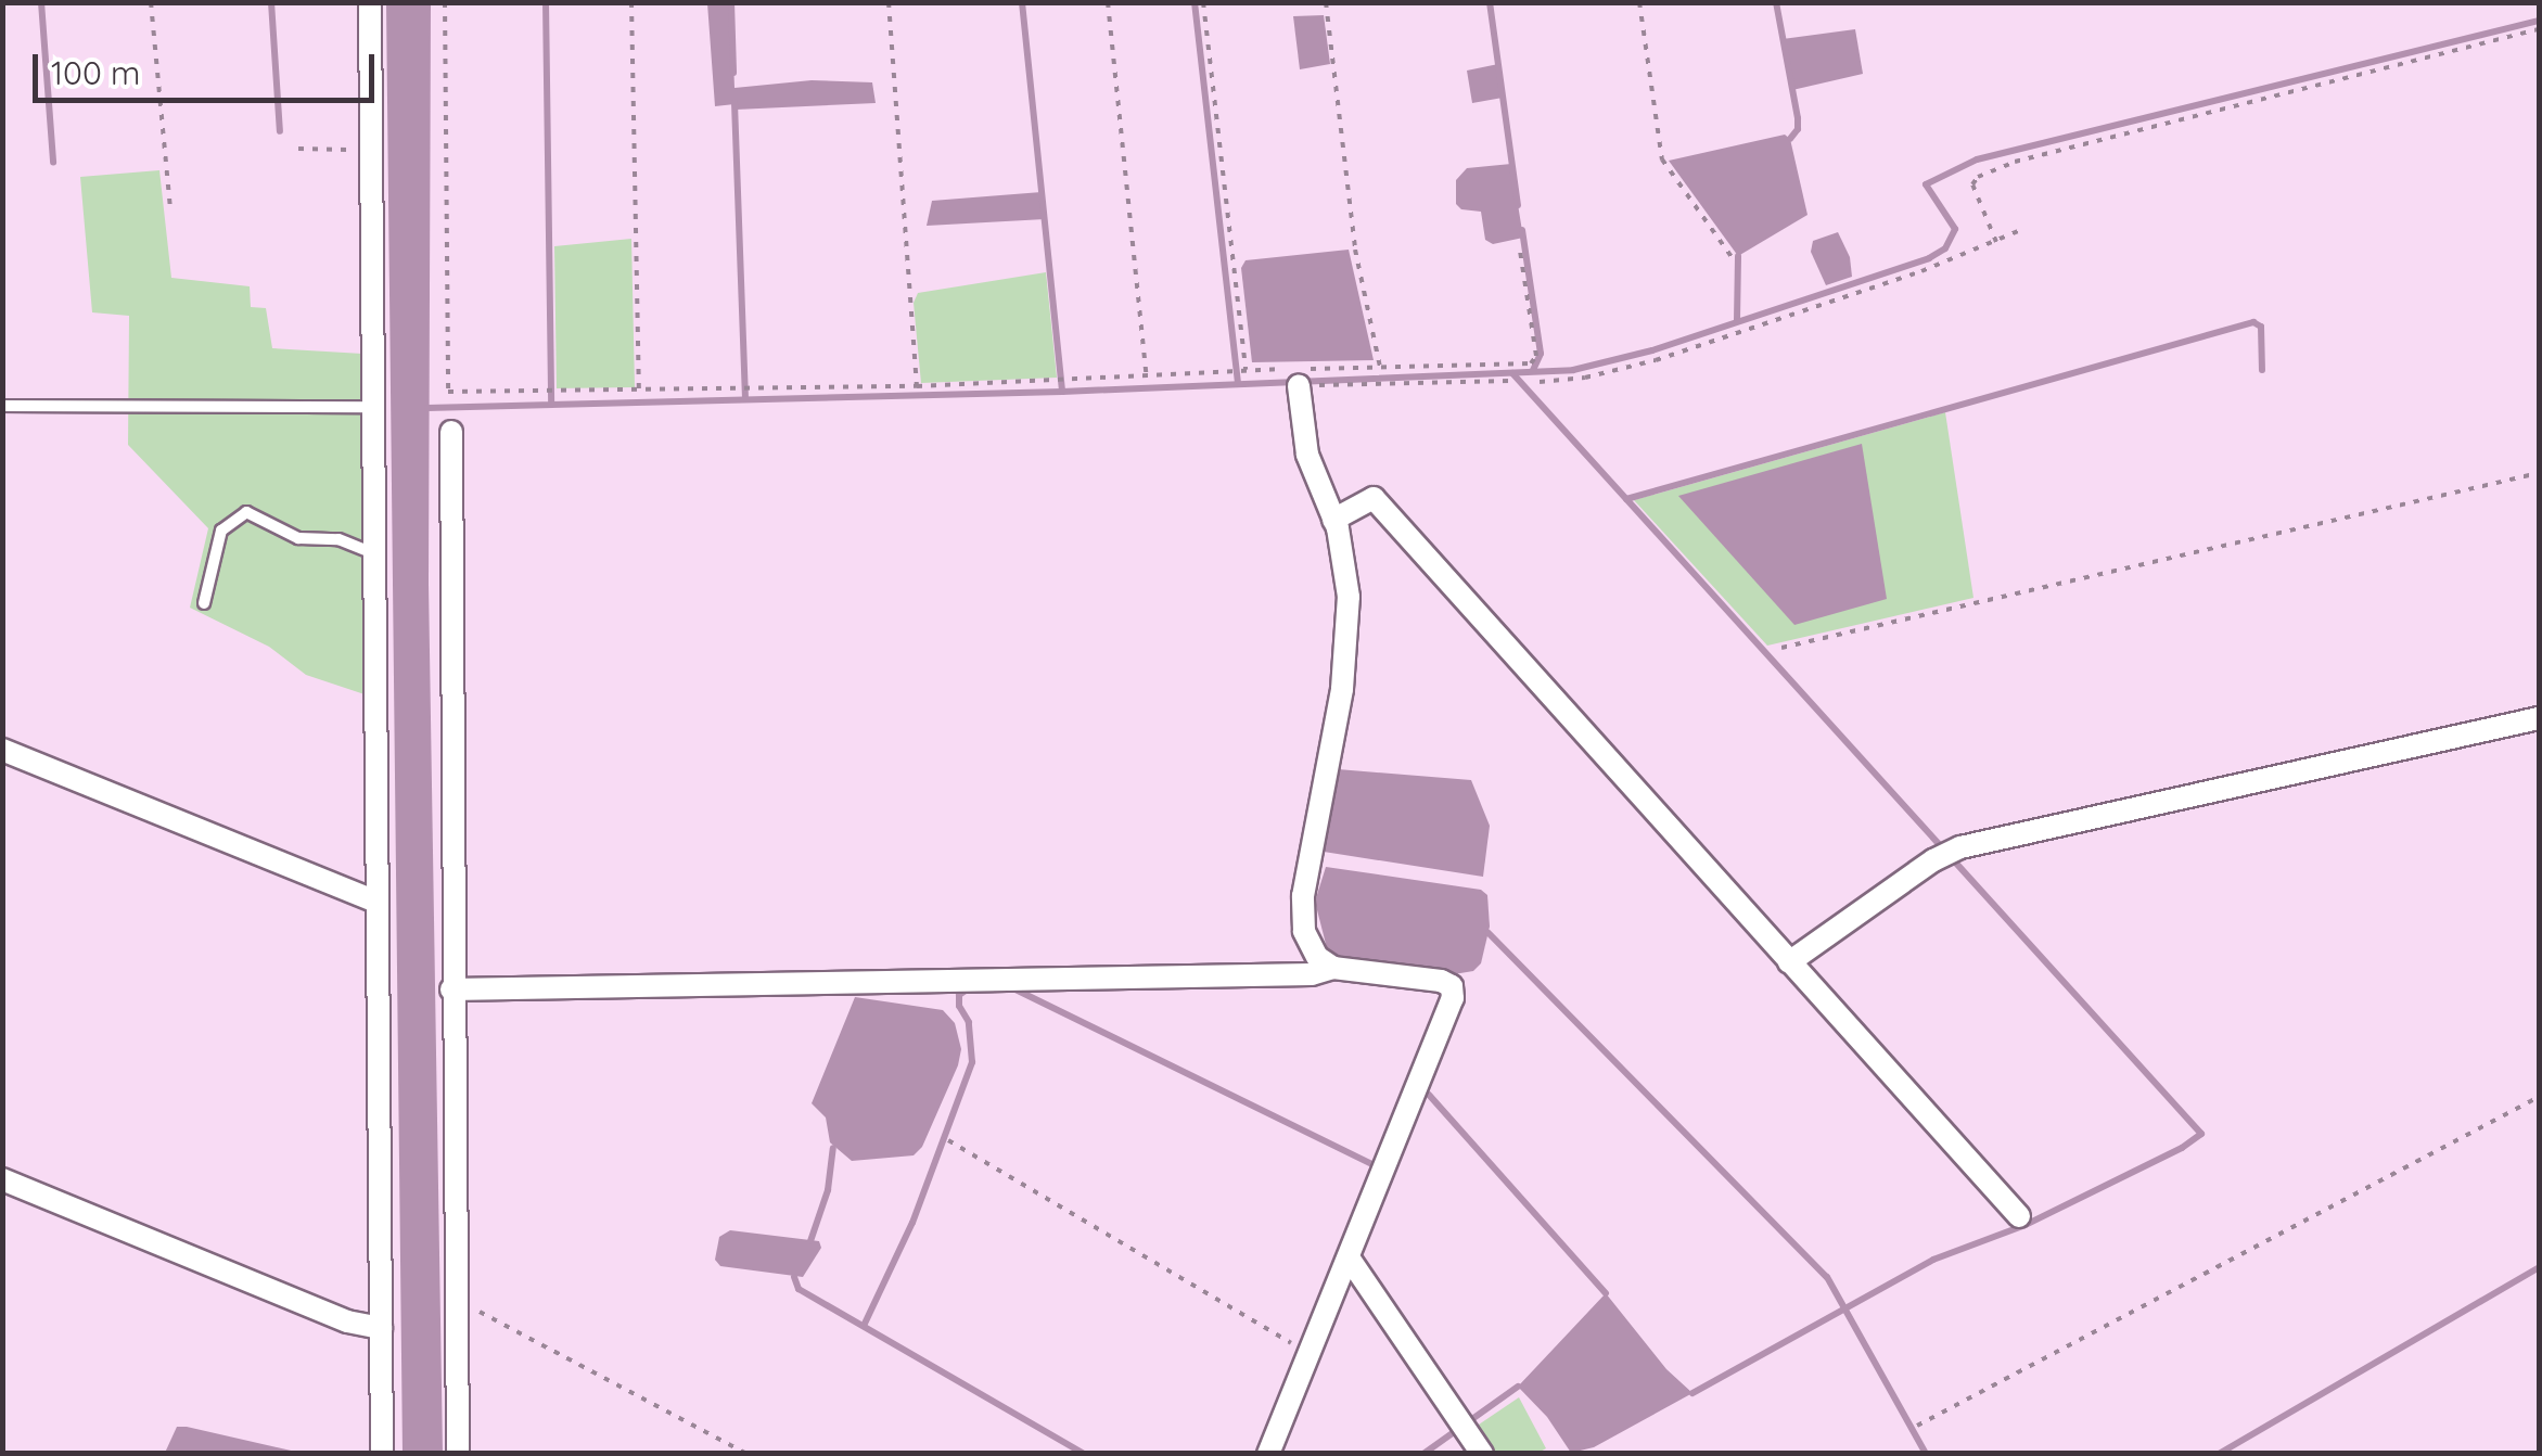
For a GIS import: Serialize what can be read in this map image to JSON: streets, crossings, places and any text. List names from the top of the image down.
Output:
{
  "scale_bar": "100 m"
}
